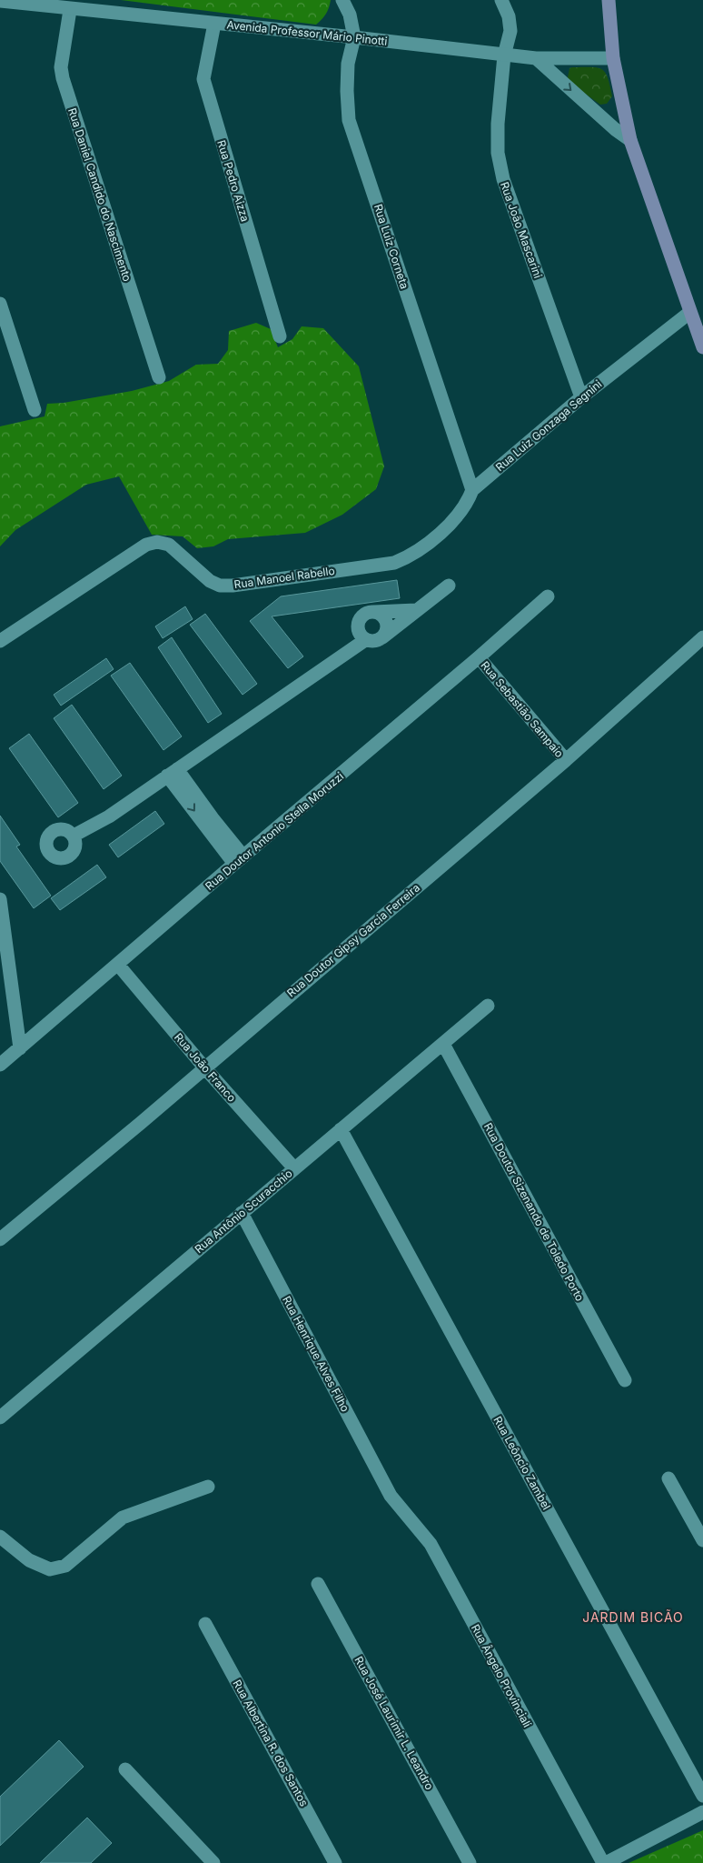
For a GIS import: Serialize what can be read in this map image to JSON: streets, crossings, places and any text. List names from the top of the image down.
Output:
{
  "streets": {
    "street": [
      "Avenida Professor Mário Pinotti",
      "Rua Pedro Aizza",
      "Rua Daniel Candido do Nascimento",
      "Rua João Mascarini",
      "Rua Luiz Corneta",
      "Rua Luiz Gonzaga Segnini",
      "Rua Manoel Rabello",
      "Rua Sebastião Sampaio",
      "Rua Doutor Antonio Stella Moruzzi",
      "Rua Doutor Gipsy Garcia Ferreira",
      "Rua João Franco",
      "Rua Antônio Scuracchio",
      "Rua Doutor Sizenando de Toledo Porto",
      "Rua Henrique Alves Filho",
      "Rua Leôncio Zambel",
      "Rua Ângelo Provinciali",
      "Rua José Laurimir L. Leandro",
      "Rua Albertina R. dos Santos"
    ]
  },
  "crossings": [
    ["Avenida Professor Mário Pinotti", "Rua Pedro Aizza"],
    ["Avenida Professor Mário Pinotti", "Rua Daniel Candido do Nascimento"],
    ["Avenida Professor Mário Pinotti", "Rua João Mascarini"],
    ["Avenida Professor Mário Pinotti", "Rua Luiz Corneta"],
    ["Rua João Mascarini", "Rua Luiz Gonzaga Segnini"],
    ["Rua Luiz Corneta", "Rua Luiz Gonzaga Segnini"],
    ["Rua Luiz Gonzaga Segnini", "Rua Manoel Rabello"],
    ["Rua Sebastião Sampaio", "Rua Doutor Antonio Stella Moruzzi"],
    ["Rua Sebastião Sampaio", "Rua Doutor Gipsy Garcia Ferreira"],
    ["Rua Doutor Antonio Stella Moruzzi", "Rua João Franco"],
    ["Rua Doutor Gipsy Garcia Ferreira", "Rua João Franco"],
    ["Rua João Franco", "Rua Antônio Scuracchio"],
    ["Rua Antônio Scuracchio", "Rua Doutor Sizenando de Toledo Porto"],
    ["Rua Antônio Scuracchio", "Rua Henrique Alves Filho"],
    ["Rua Antônio Scuracchio", "Rua Leôncio Zambel"],
    ["Rua Henrique Alves Filho", "Rua Ângelo Provinciali"]
  ],
  "districts": ["JARDIM BICÃO"]
}
